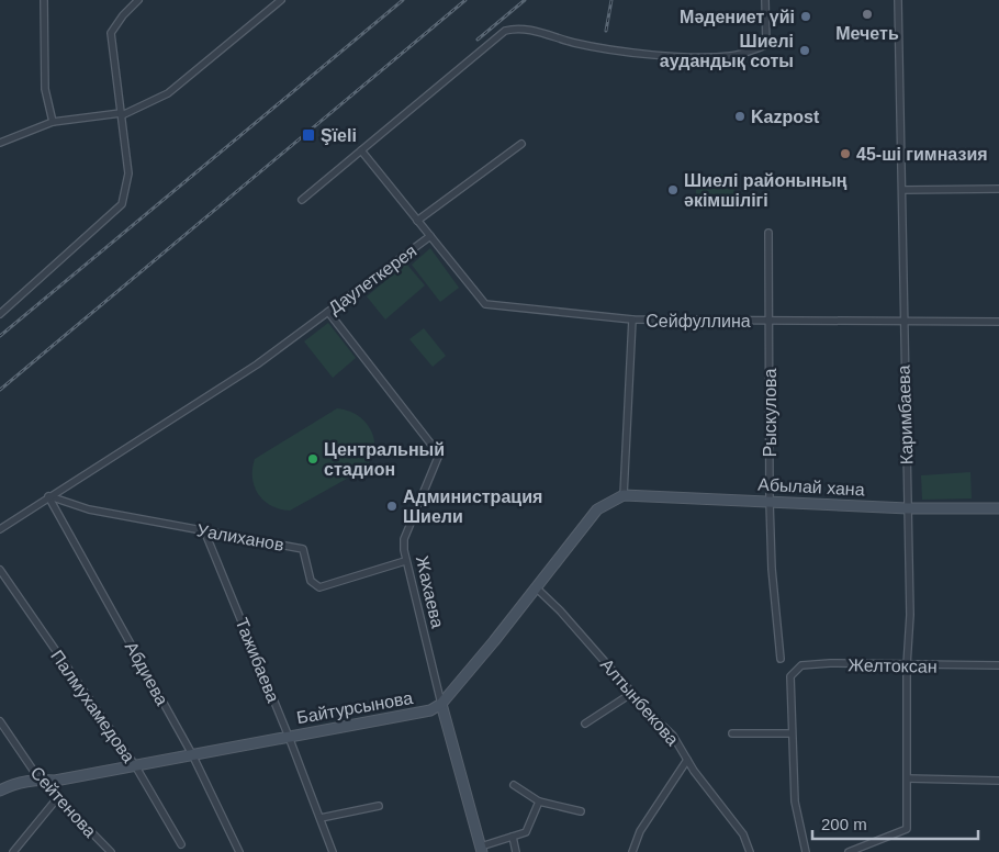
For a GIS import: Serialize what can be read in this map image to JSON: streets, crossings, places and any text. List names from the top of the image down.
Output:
{
  "streets": {
    "main road": ["Абылай хана", "Жахаева", "Байтурсынова"],
    "street": [
      "Даулеткерея",
      "Сейфуллина",
      "Рыскулова",
      "Каримбаева",
      "Уалиханов",
      "Тажибаева",
      "Желтоксан",
      "Абдиева",
      "Алтынбекова",
      "Палмухамедова",
      "Сейтенова"
    ]
  },
  "crossings": [
    ["Даулеткерея", "Сейфуллина"],
    ["Даулеткерея", "Уалиханов"],
    ["Даулеткерея", "Жахаева"],
    ["Даулеткерея", "Абдиева"],
    ["Сейфуллина", "Рыскулова"],
    ["Сейфуллина", "Каримбаева"],
    ["Рыскулова", "Абылай хана"],
    ["Каримбаева", "Абылай хана"],
    ["Каримбаева", "Желтоксан"],
    ["Уалиханов", "Жахаева"],
    ["Уалиханов", "Тажибаева"],
    ["Уалиханов", "Абдиева"],
    ["Жахаева", "Байтурсынова"],
    ["Тажибаева", "Байтурсынова"],
    ["Абдиева", "Байтурсынова"],
    ["Палмухамедова", "Байтурсынова"],
    ["Байтурсынова", "Сейтенова"]
  ],
  "places": {
    "other": [
      "Мечеть",
      "Мәдениет үйі",
      "Шиелі аудандық соты",
      "Kazpost",
      "45-ші гимназия",
      "Шиелі районының әкімшілігі",
      "Центральный стадион",
      "Администрация Шиели"
    ],
    "transit": ["Şïeli"]
  },
  "scale_bar": "200 m"
}
